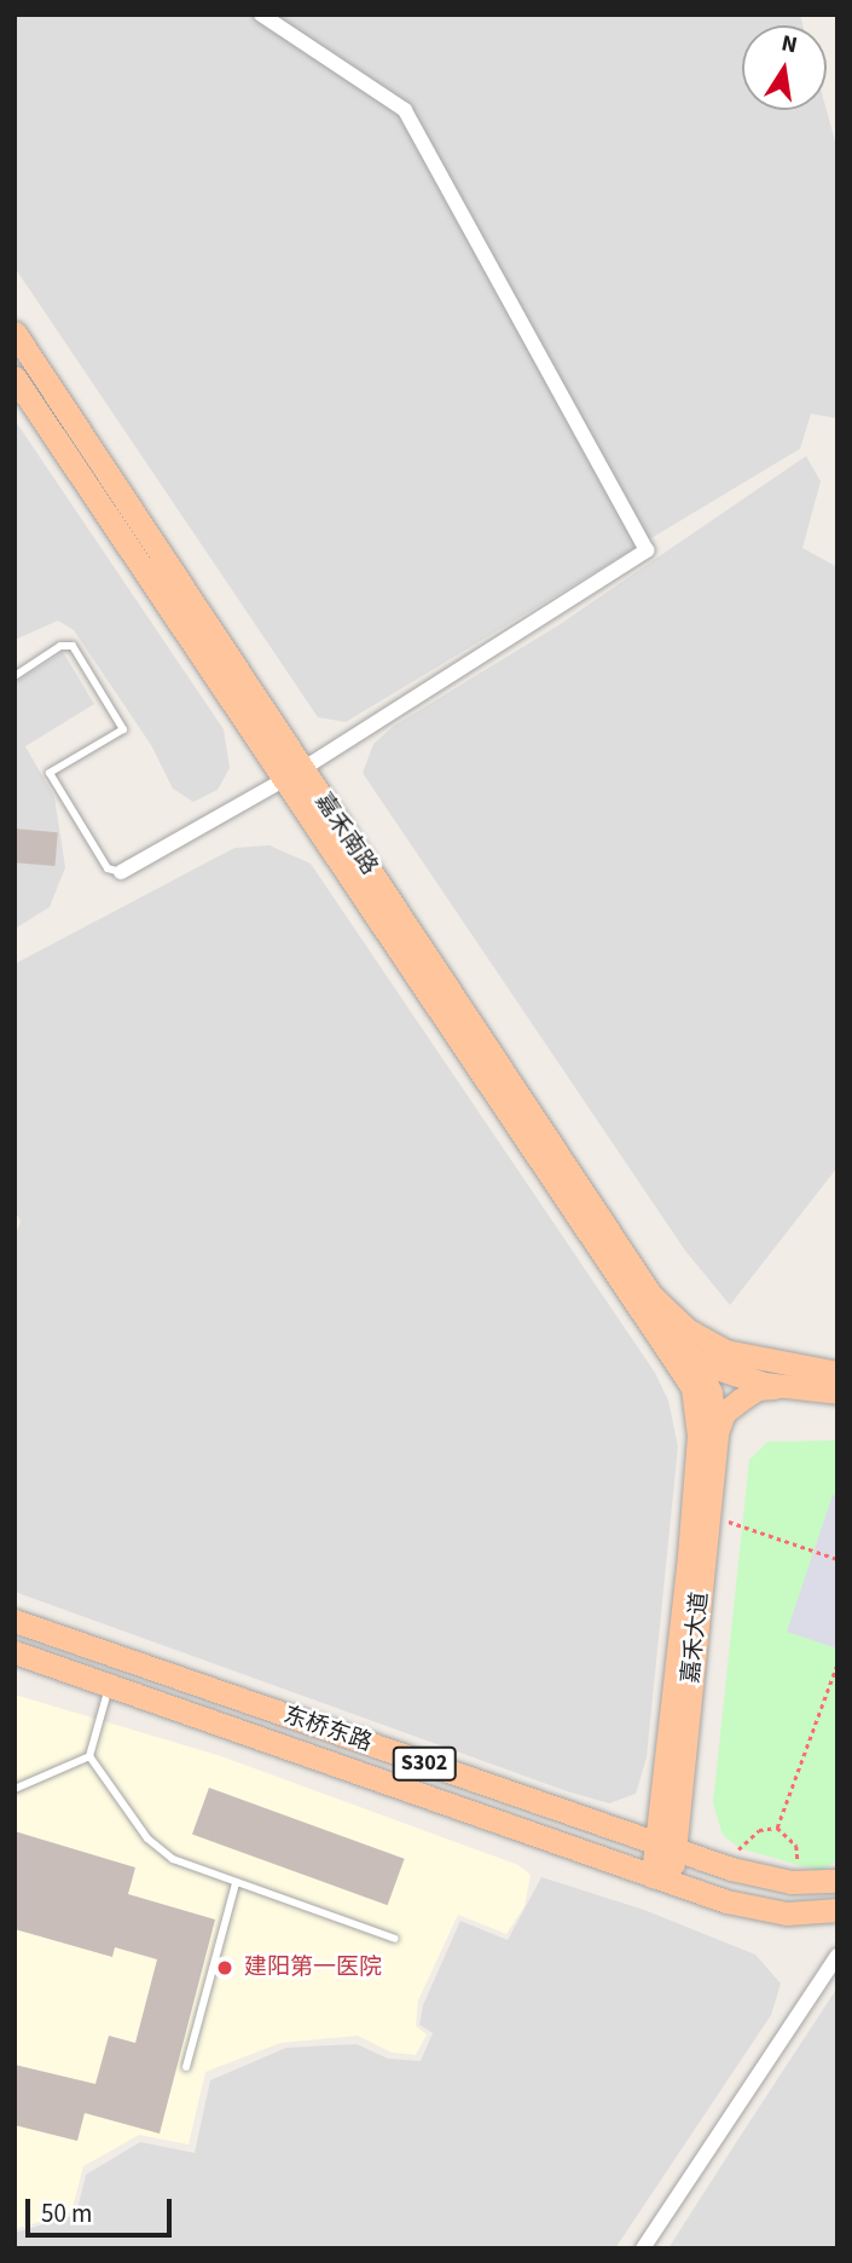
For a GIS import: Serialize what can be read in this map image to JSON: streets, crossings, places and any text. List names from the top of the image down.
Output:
{
  "streets": {
    "main road": [
      "嘉禾南路",
      "嘉禾大道",
      "东桥东路",
      "S302"
    ]
  },
  "crossings": [
    ["嘉禾大道", "东桥东路"]
  ],
  "places": ["建阳第一医院"],
  "scale_bar": "50 m",
  "north": "top"
}
